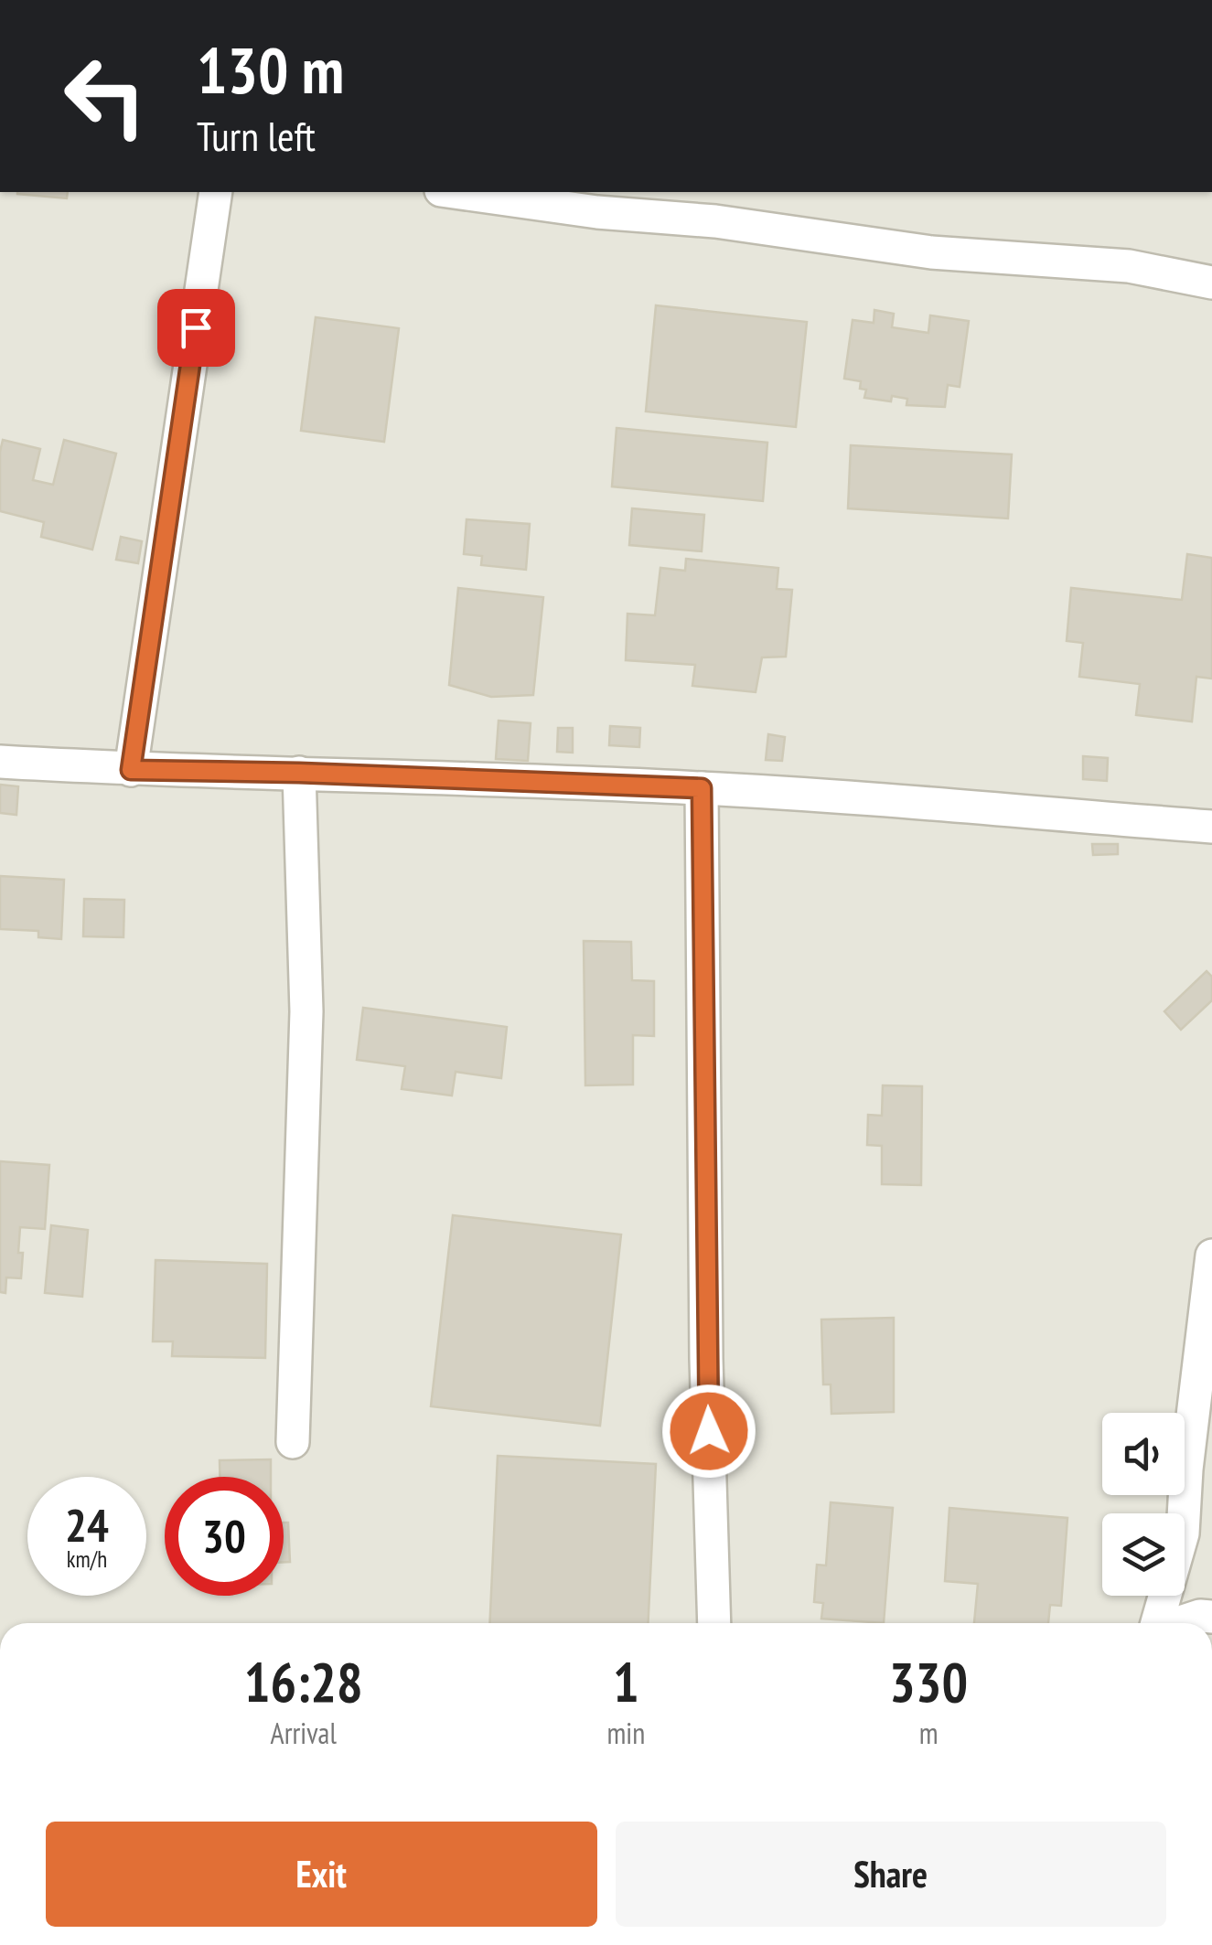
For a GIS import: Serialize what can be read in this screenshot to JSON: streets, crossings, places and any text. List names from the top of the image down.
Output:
{
  "page": {
    "turn": ["130 m", "Turn left"],
    "speed": "24 km/h",
    "limit": "30",
    "eta": [
      "16:28",
      "Arrival",
      "1",
      "min",
      "330",
      "m"
    ],
    "buttons": ["Exit", "Share"]
  }
}
